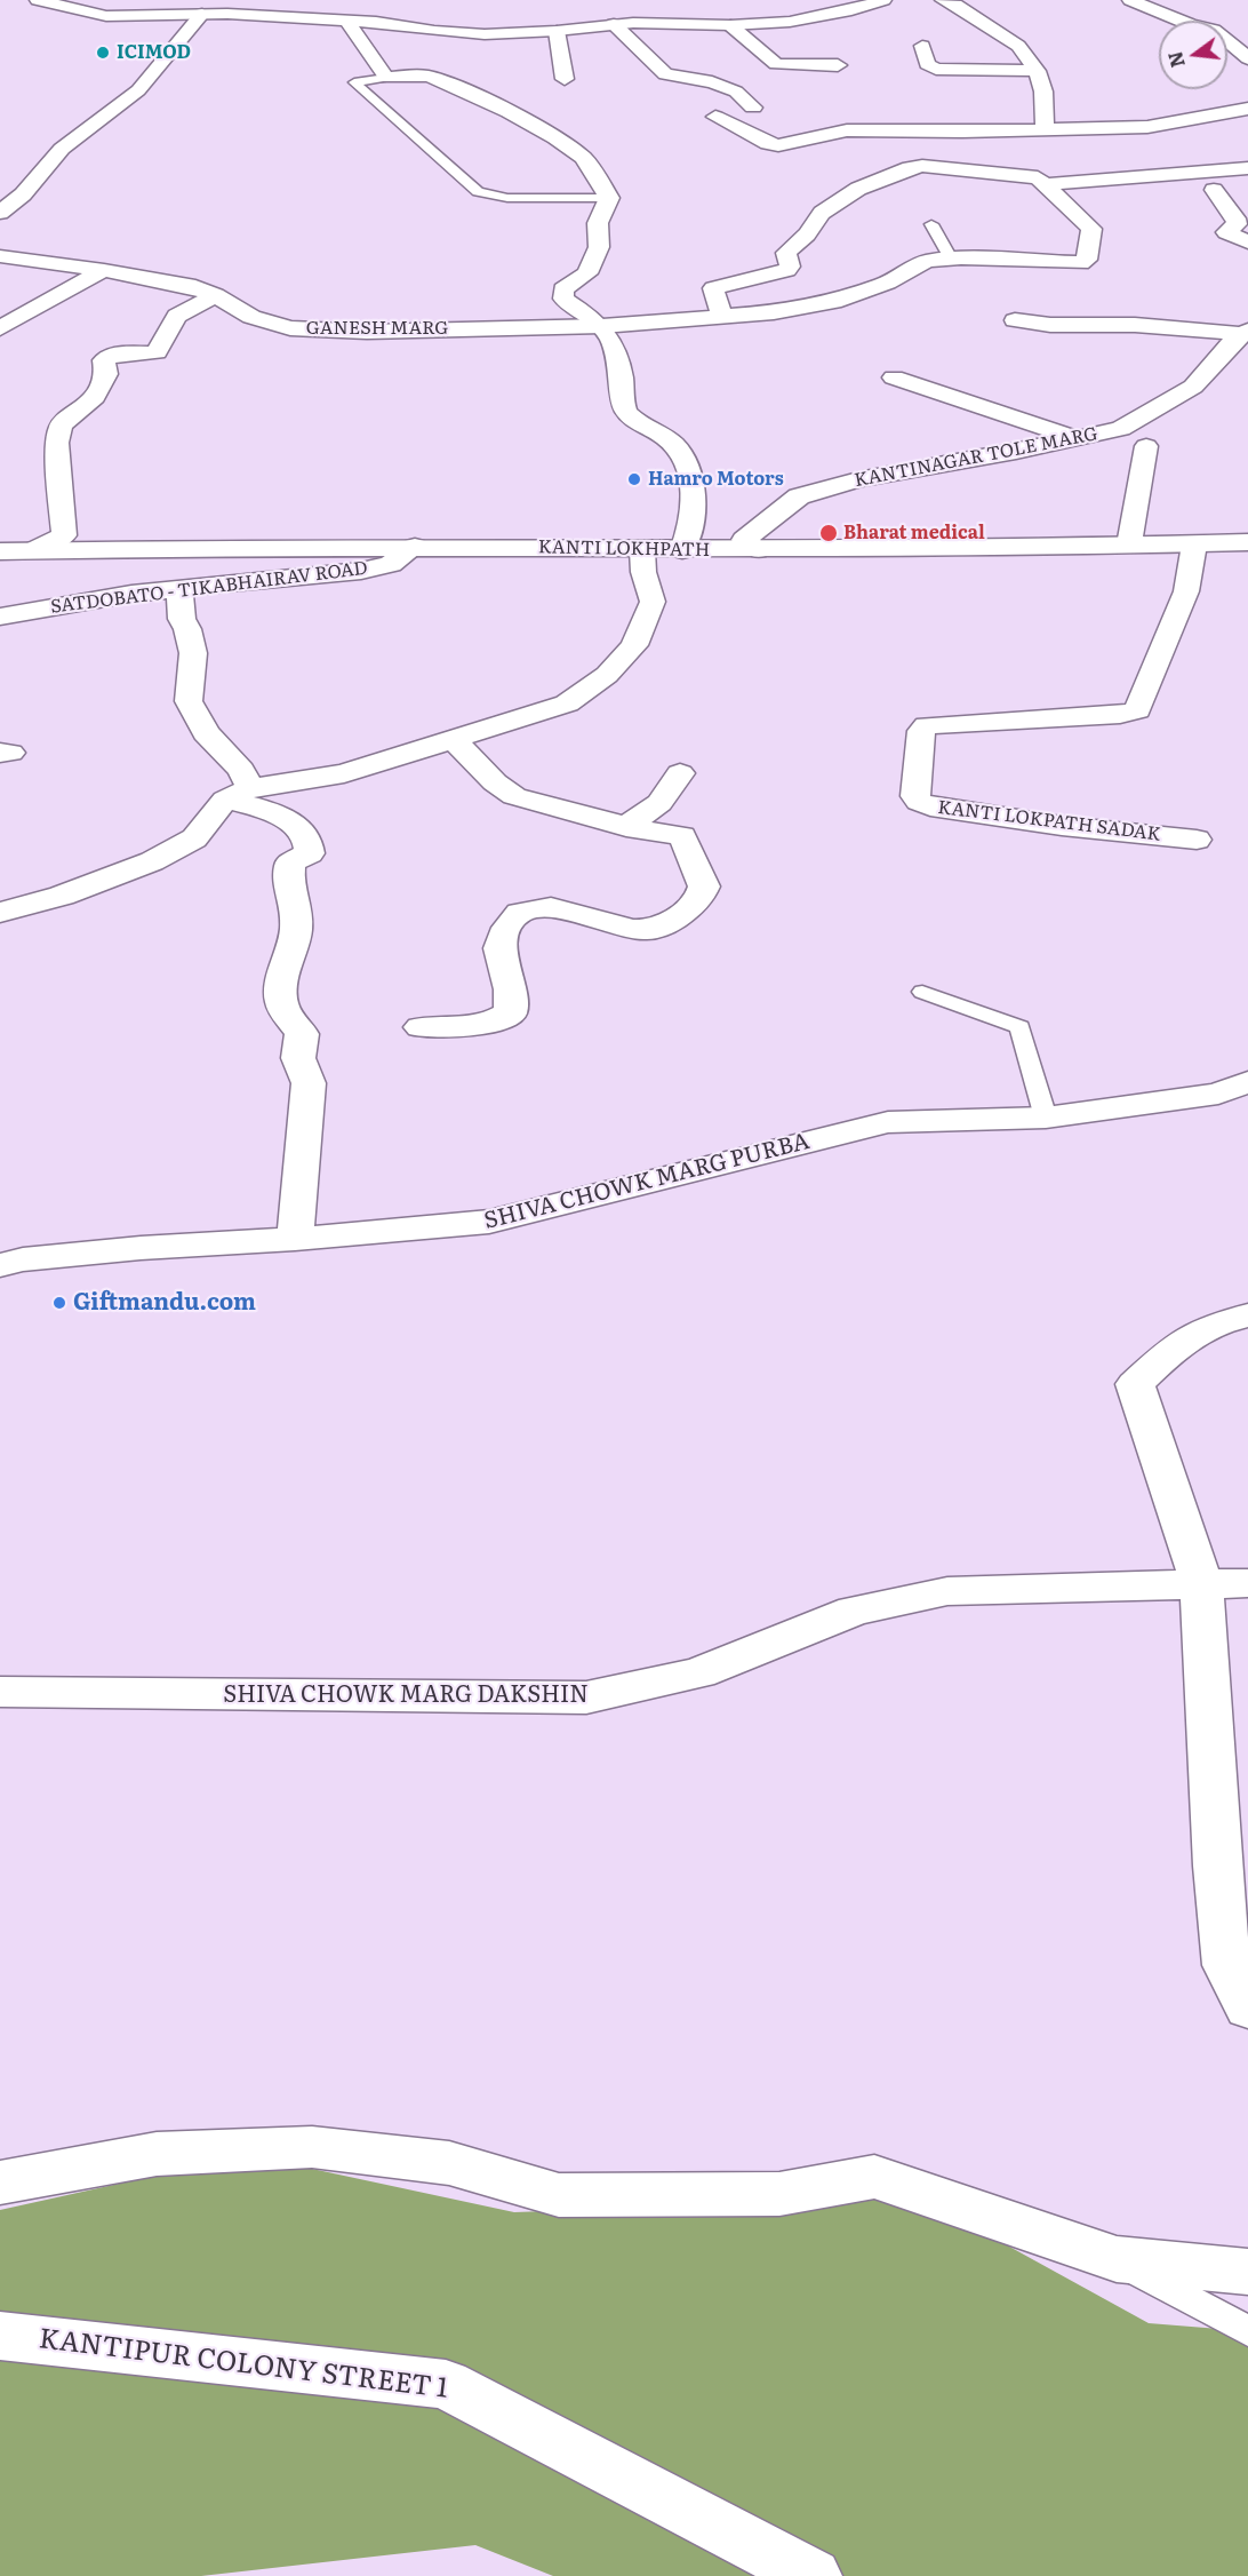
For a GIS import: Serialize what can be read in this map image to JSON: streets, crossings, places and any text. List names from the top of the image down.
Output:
{
  "streets": {
    "street": [
      "GANESH MARG",
      "KANTINAGAR TOLE MARG",
      "KANTI LOKHPATH",
      "SATDOBATO - TIKABHAIRAV ROAD",
      "KANTI LOKPATH SADAK",
      "SHIVA CHOWK MARG PURBA",
      "SHIVA CHOWK MARG DAKSHIN",
      "KANTIPUR COLONY STREET 1"
    ]
  },
  "crossings": [
    ["KANTINAGAR TOLE MARG", "KANTI LOKHPATH"],
    ["KANTI LOKHPATH", "SATDOBATO - TIKABHAIRAV ROAD"],
    ["KANTI LOKHPATH", "KANTI LOKPATH SADAK"]
  ],
  "places": [
    "ICIMOD",
    "Hamro Motors",
    "Bharat medical",
    "Giftmandu.com"
  ],
  "north": "left"
}
